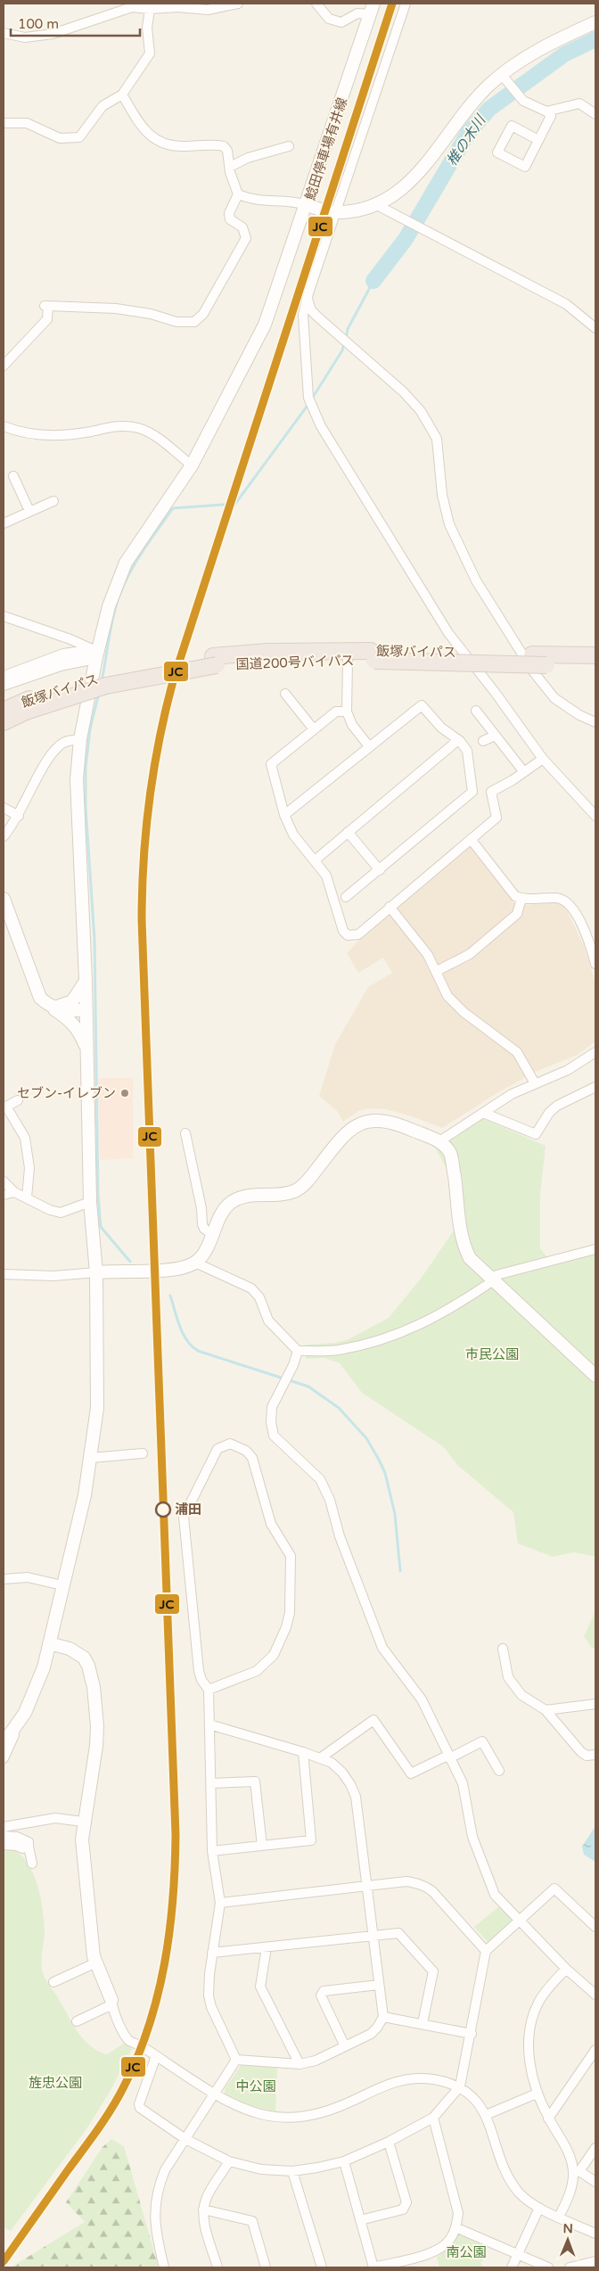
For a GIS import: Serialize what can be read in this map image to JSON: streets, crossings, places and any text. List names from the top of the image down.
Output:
{
  "streets": {
    "highway": ["飯塚バイパス", "国道200号バイパス"],
    "street": ["鯰田停車場有井線"]
  },
  "crossings": [
    ["飯塚バイパス", "国道200号バイパス"]
  ],
  "water": ["椎の木川"],
  "parks": [
    "市民公園",
    "旌忠公園",
    "中公園",
    "南公園"
  ],
  "places": ["セブン-イレブン", "浦田"],
  "lines": ["transit line JC"],
  "scale_bar": "100 m",
  "north": "top"
}
